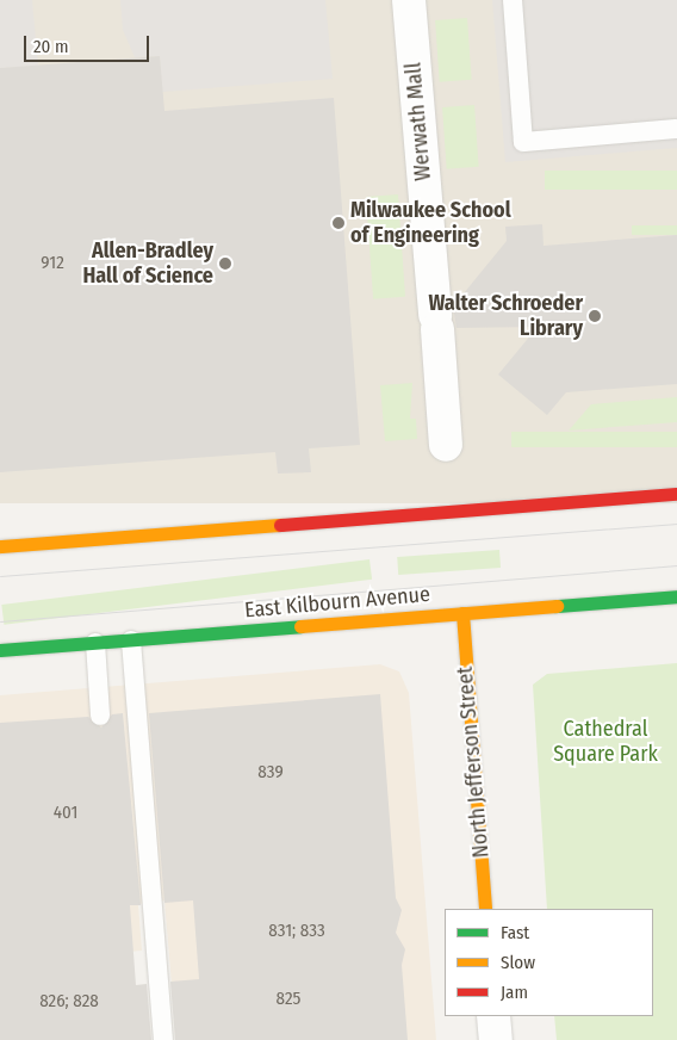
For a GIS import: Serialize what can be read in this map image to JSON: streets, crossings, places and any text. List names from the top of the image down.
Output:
{
  "streets": {
    "street": ["Werwath Mall", "East Kilbourn Avenue", "North Jefferson Street"]
  },
  "crossings": [
    ["East Kilbourn Avenue", "North Jefferson Street"]
  ],
  "parks": ["Cathedral Square Park"],
  "places": ["Milwaukee School of Engineering", "Allen-Bradley Hall of Science", "Walter Schroeder Library"],
  "house_numbers": [
    "912",
    "839",
    "401",
    "831; 833",
    "825",
    "826; 828"
  ],
  "legend": ["Fast", "Slow", "Jam"],
  "scale_bar": "20 m"
}
